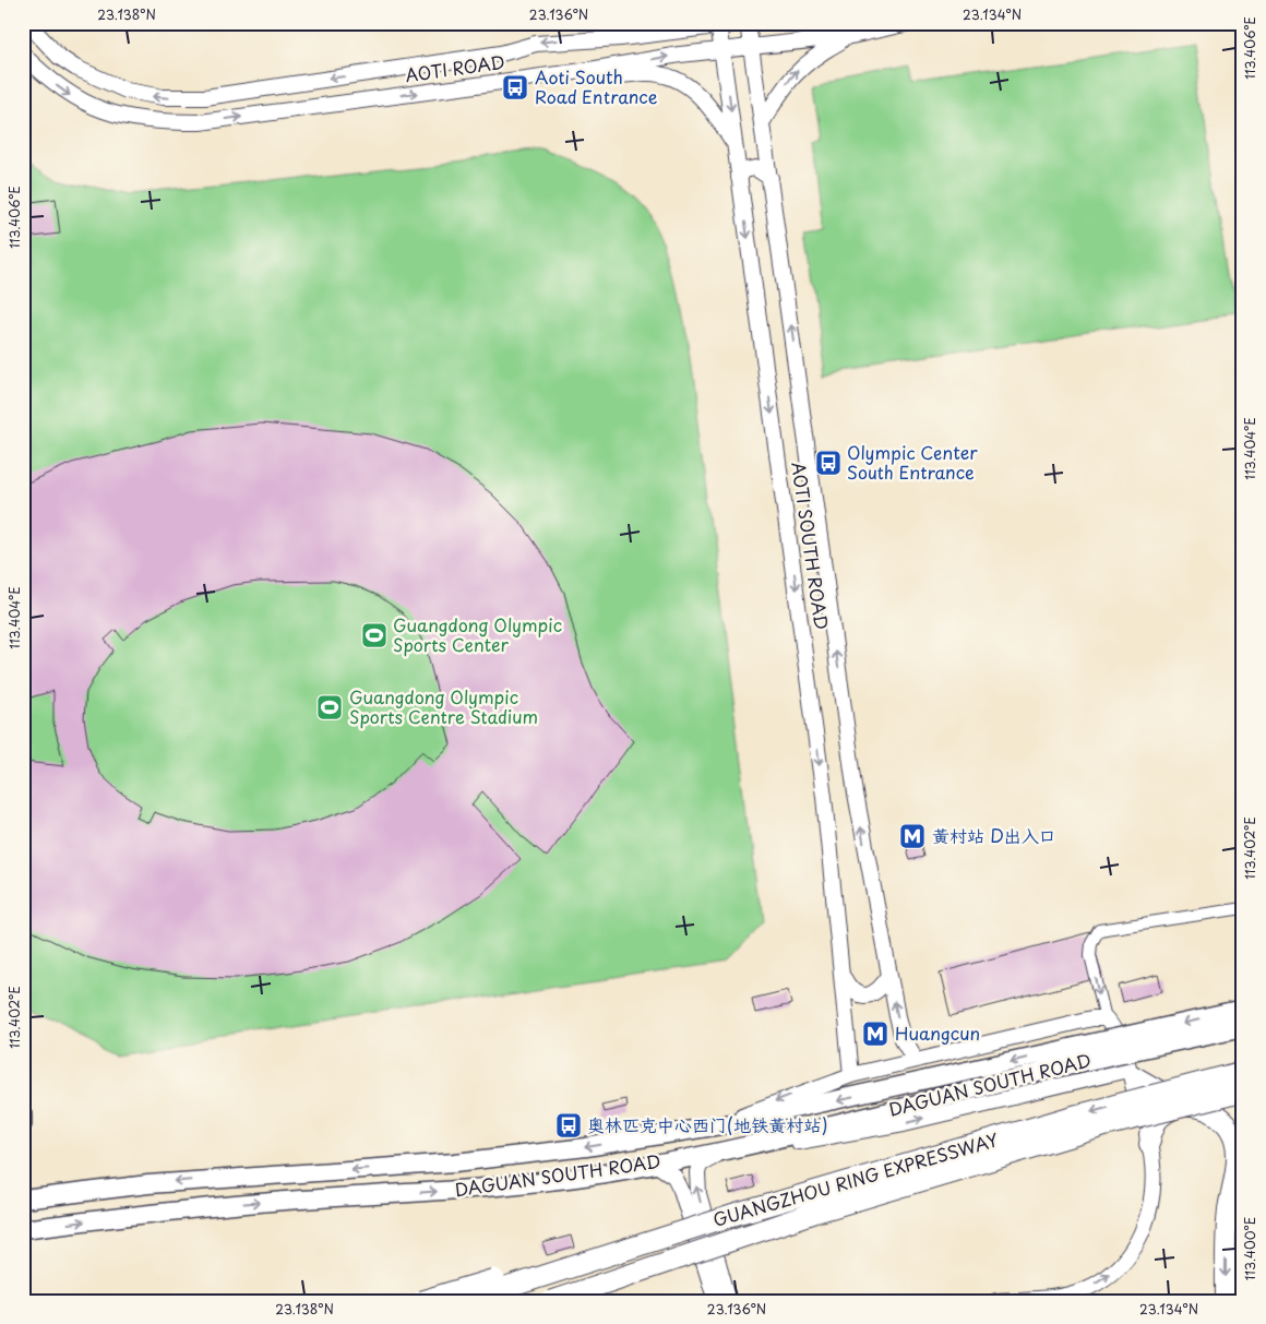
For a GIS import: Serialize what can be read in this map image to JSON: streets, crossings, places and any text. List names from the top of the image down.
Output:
{
  "streets": {
    "highway": ["GUANGZHOU RING EXPRESSWAY"],
    "main road": ["DAGUAN SOUTH ROAD"],
    "street": ["AOTI ROAD", "AOTI SOUTH ROAD"]
  },
  "crossings": [
    ["AOTI ROAD", "AOTI SOUTH ROAD"]
  ],
  "places": {
    "bus stop": ["Aoti South Road Entrance", "Olympic Center South Entrance", "奥林匹克中心西门(地铁黄村站)"],
    "sports": ["Guangdong Olympic Sports Center", "Guangdong Olympic Sports Centre Stadium"],
    "metro station": ["黄村站 D出入口", "Huangcun"]
  },
  "coordinates": [
    "23.138°N",
    "23.136°N",
    "23.134°N",
    "113.406°E",
    "113.404°E",
    "113.402°E",
    "113.400°E"
  ]
}
